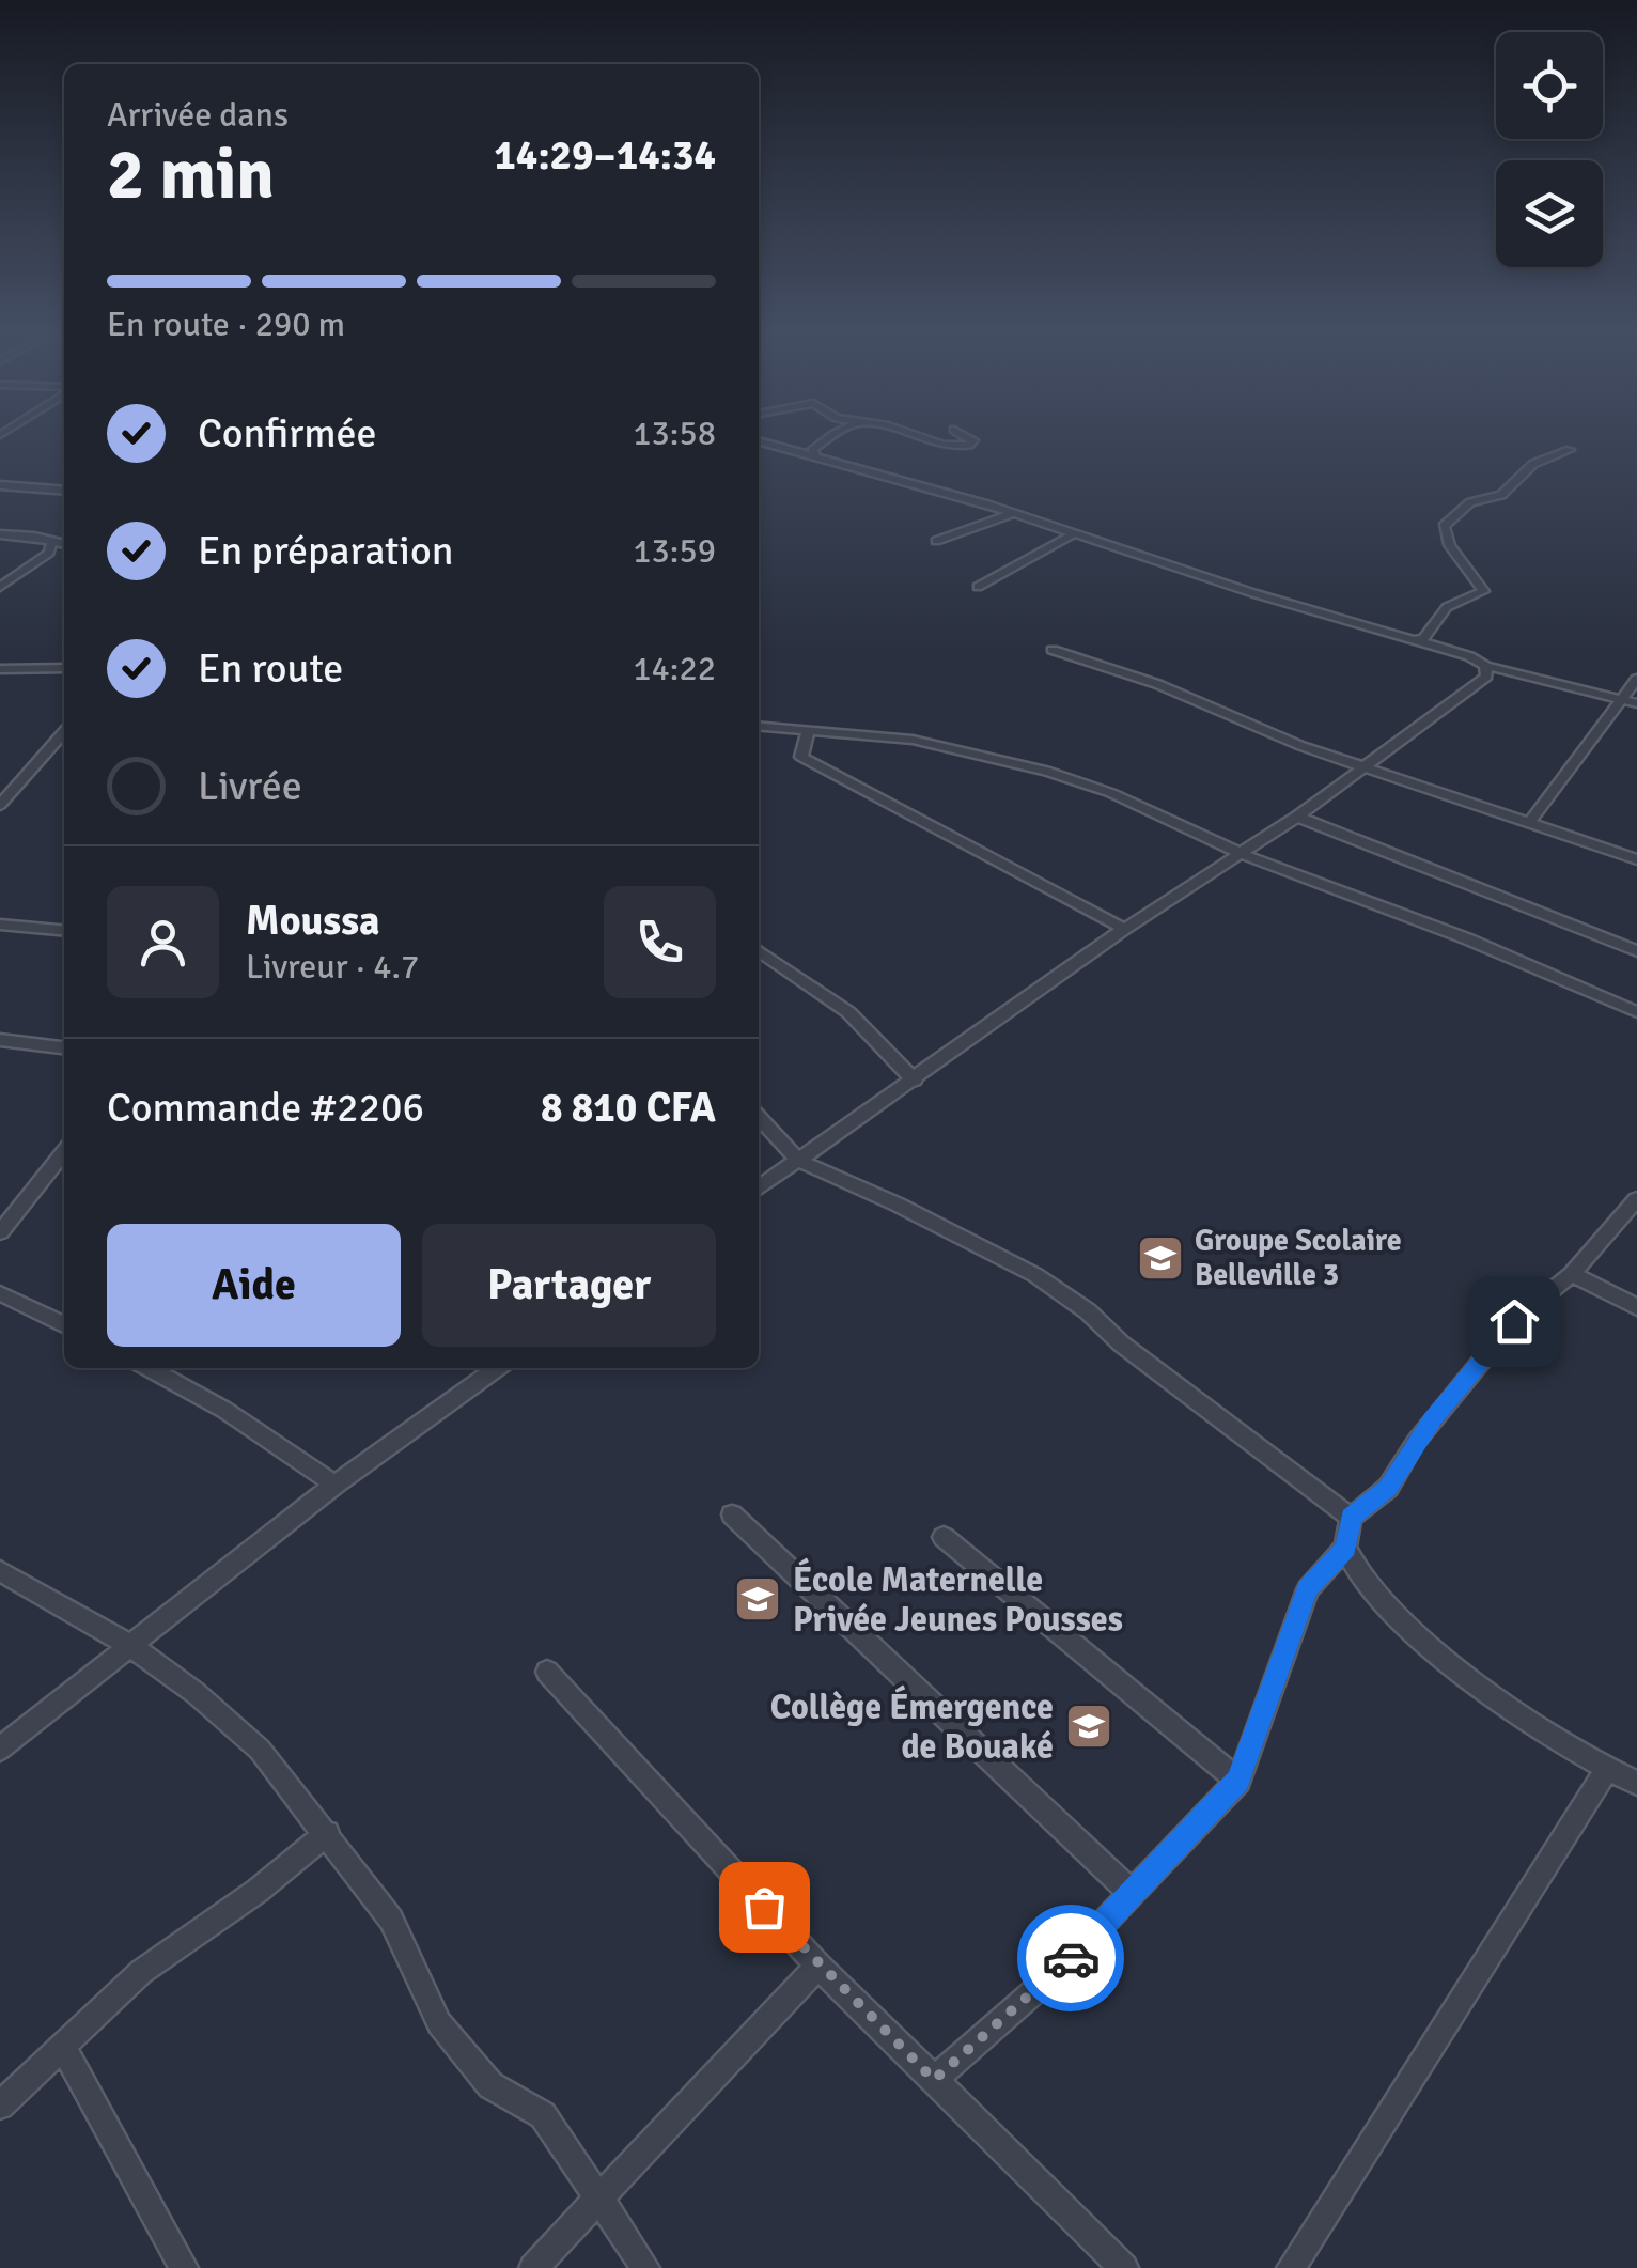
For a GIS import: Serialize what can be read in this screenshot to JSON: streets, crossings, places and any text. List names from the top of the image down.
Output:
{
  "places": {
    "school or university": ["Groupe Scolaire Belleville 3", "École Maternelle Privée Jeunes Pousses", "Collège Émergence de Bouaké"]
  },
  "page": {
    "heading": ["2 min", "Arrivée dans", "14:29–14:34"],
    "panel": [
      "Moussa",
      "Livreur · 4.7",
      "Commande #2206",
      "8 810 CFA"
    ],
    "bar": "En route · 290 m",
    "list": [
      ["Confirmée", "13:58"],
      ["En préparation", "13:59"],
      ["En route", "14:22"],
      "Livrée"
    ],
    "buttons": ["Aide", "Partager"]
  }
}
